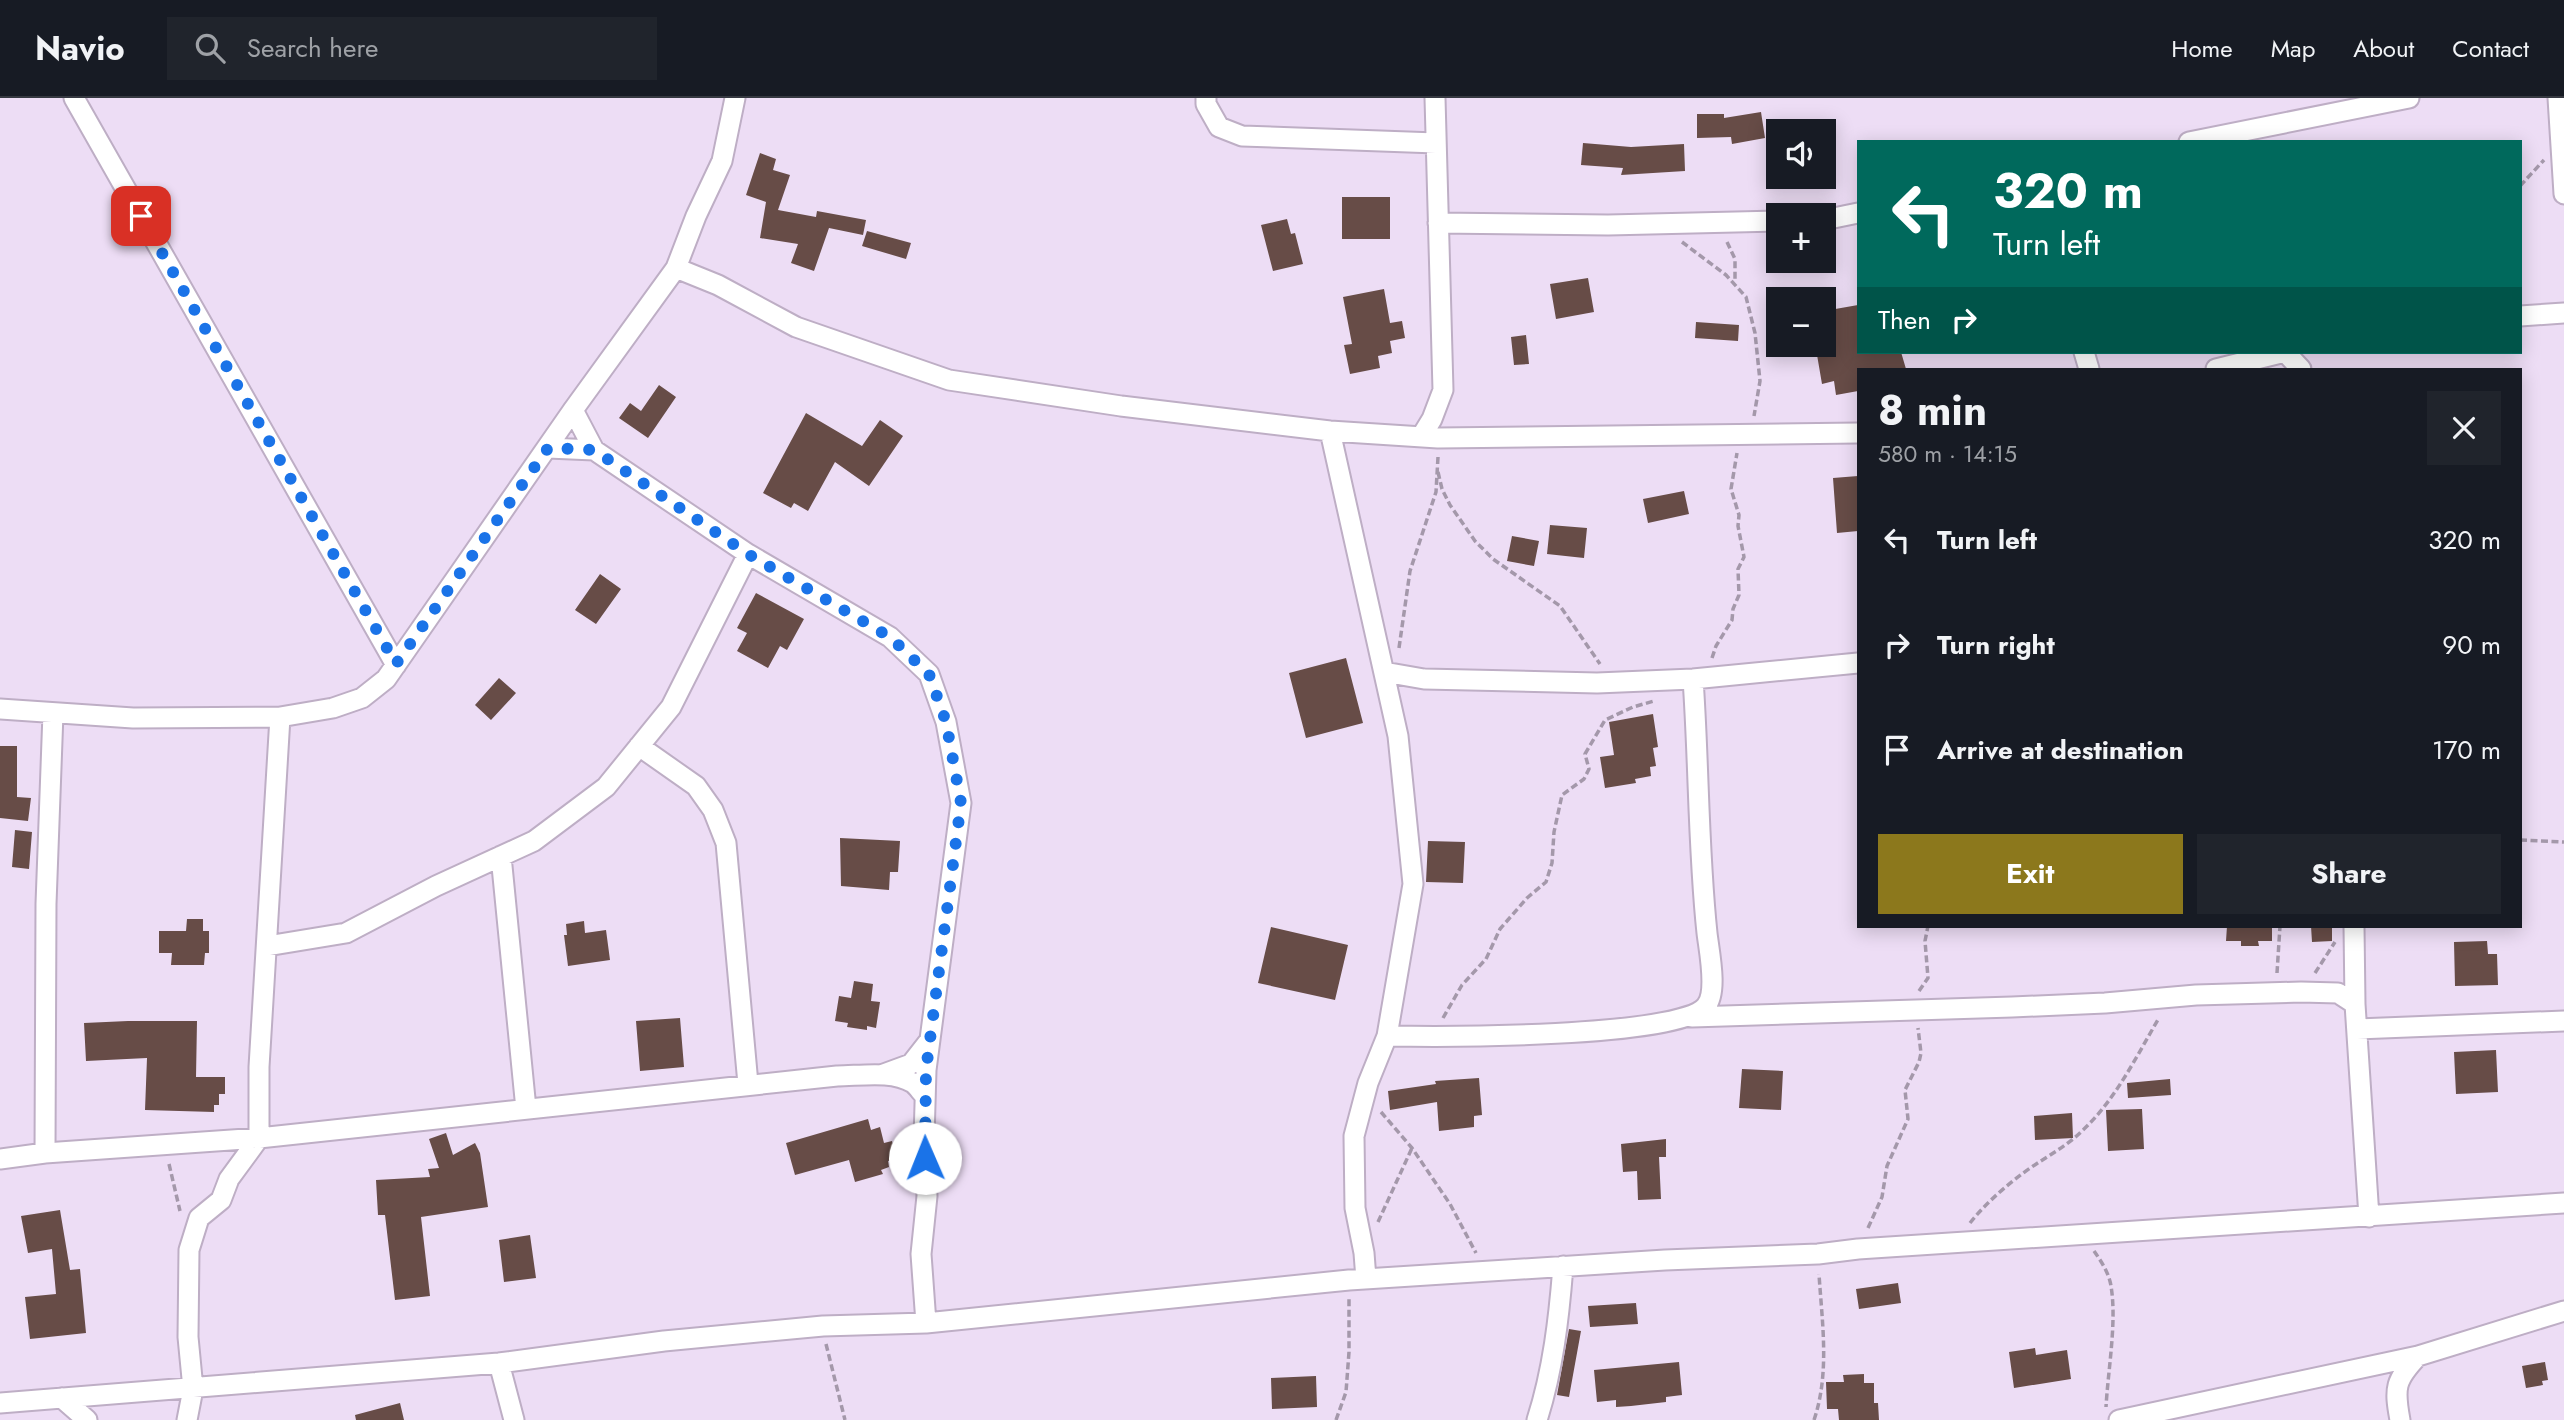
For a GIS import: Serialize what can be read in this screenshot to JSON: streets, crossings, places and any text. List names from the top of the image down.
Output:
{
  "page": {
    "header": "Navio",
    "search": "Search here",
    "nav": [
      "Home",
      "Map",
      "About",
      "Contact"
    ],
    "map_buttons": ["+", "−"],
    "turn": ["320 m", "Turn left"],
    "then": "Then",
    "heading": ["8 min", "580 m · 14:15"],
    "list": [
      {
        "name": "Turn left",
        "value": "320 m"
      },
      {
        "name": "Turn right",
        "value": "90 m"
      },
      {
        "name": "Arrive at destination",
        "value": "170 m"
      }
    ],
    "buttons": ["Exit", "Share"]
  }
}
